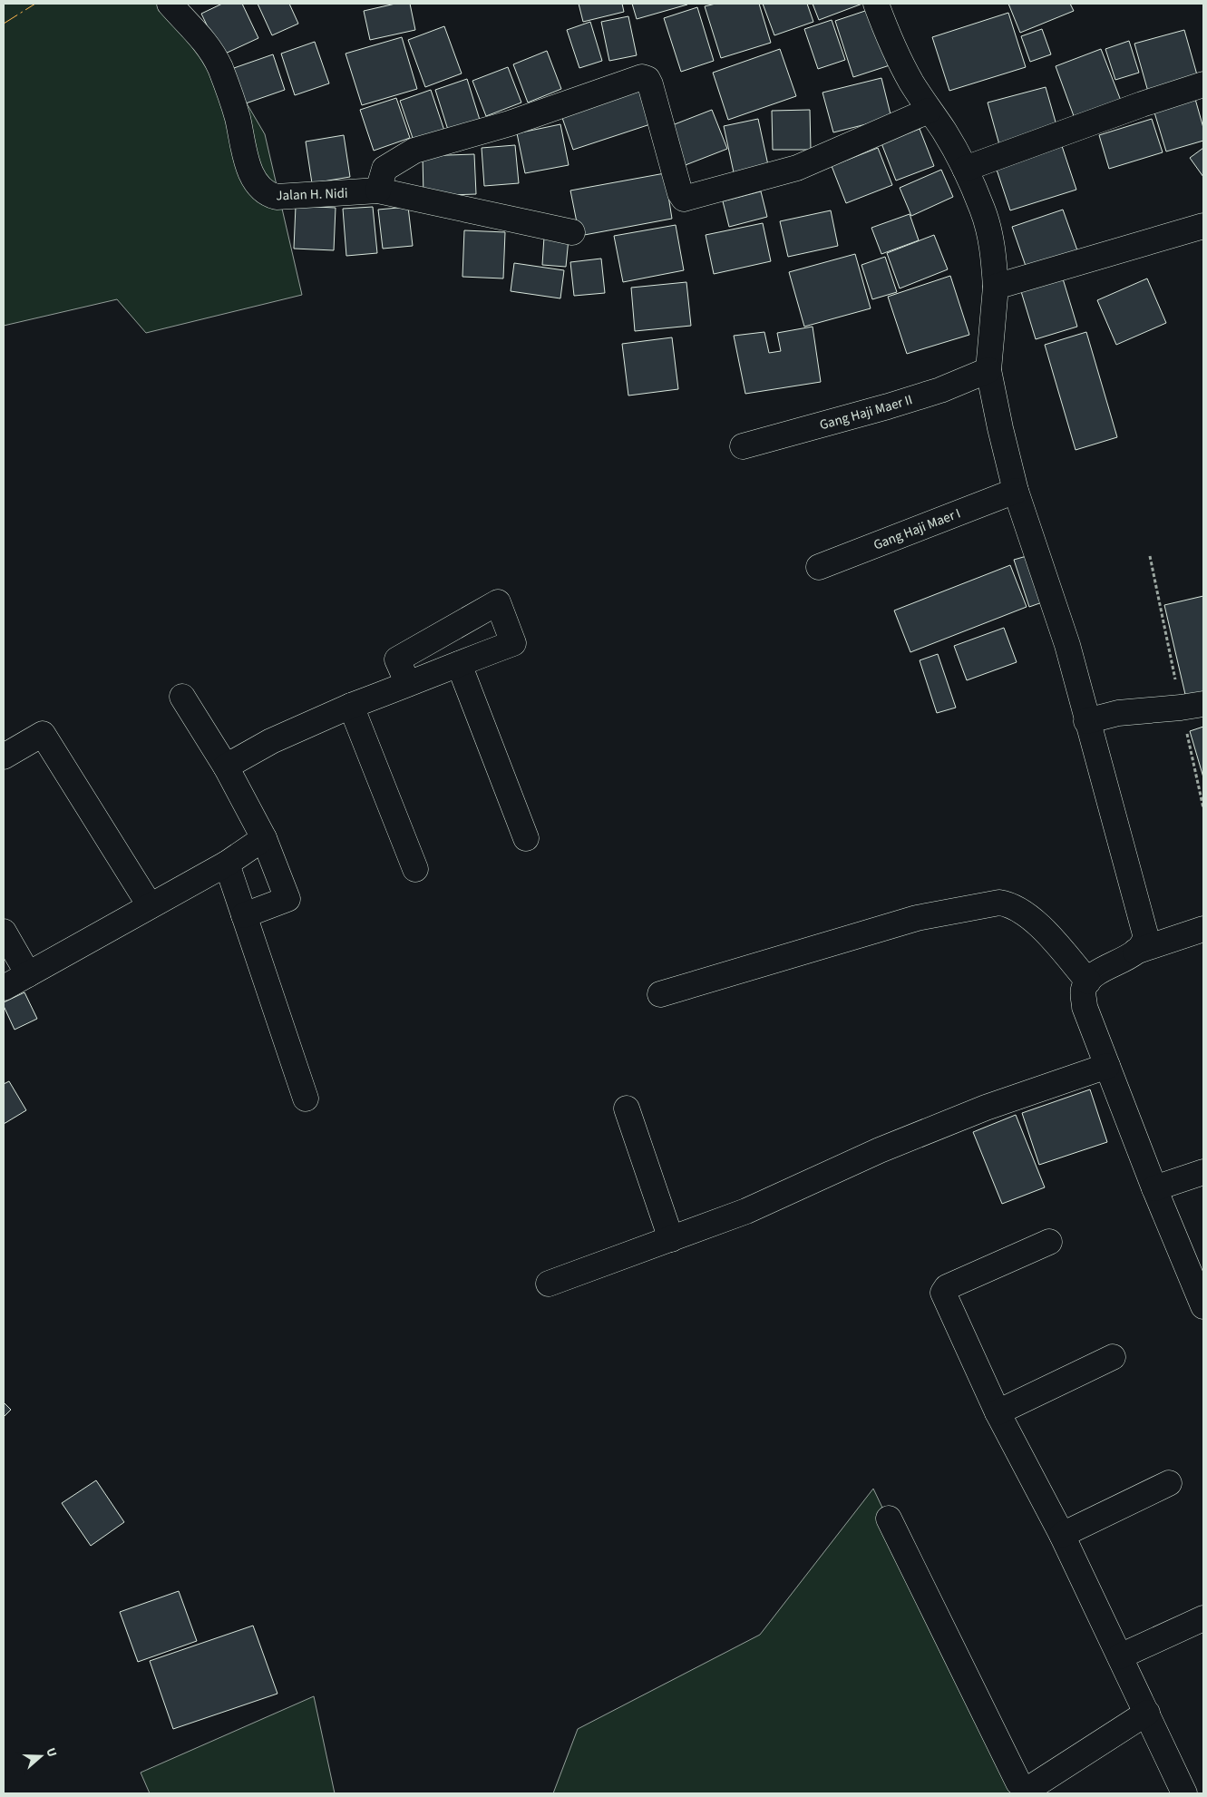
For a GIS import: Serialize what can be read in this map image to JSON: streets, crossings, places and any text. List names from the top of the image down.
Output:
{
  "streets": {
    "street": ["Jalan H. Nidi", "Gang Haji Maer II", "Gang Haji Maer I"]
  },
  "north": "right"
}
